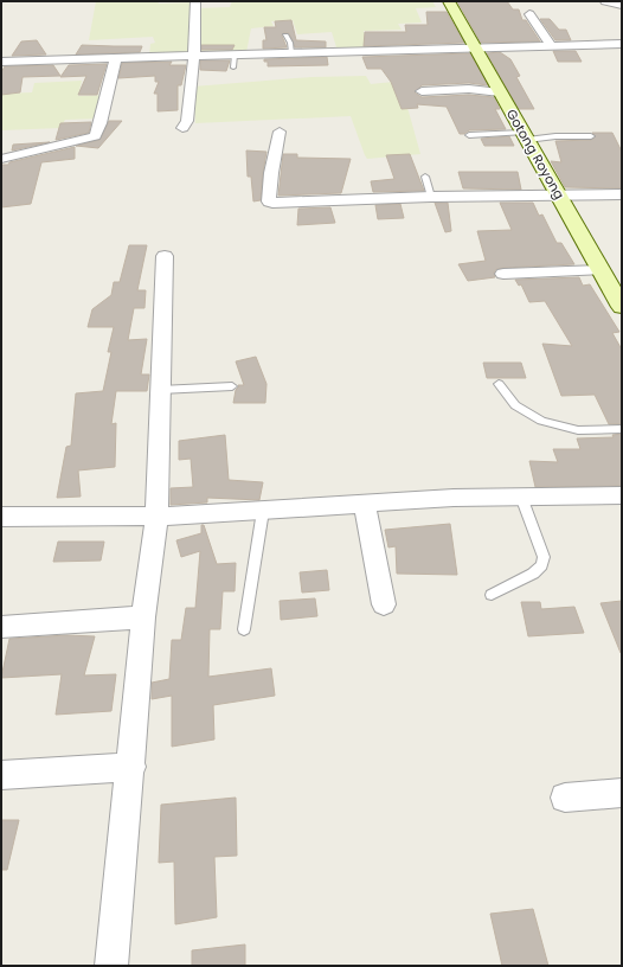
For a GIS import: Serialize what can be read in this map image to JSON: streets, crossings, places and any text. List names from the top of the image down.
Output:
{
  "streets": {
    "street": ["Gotong Royong"]
  }
}
